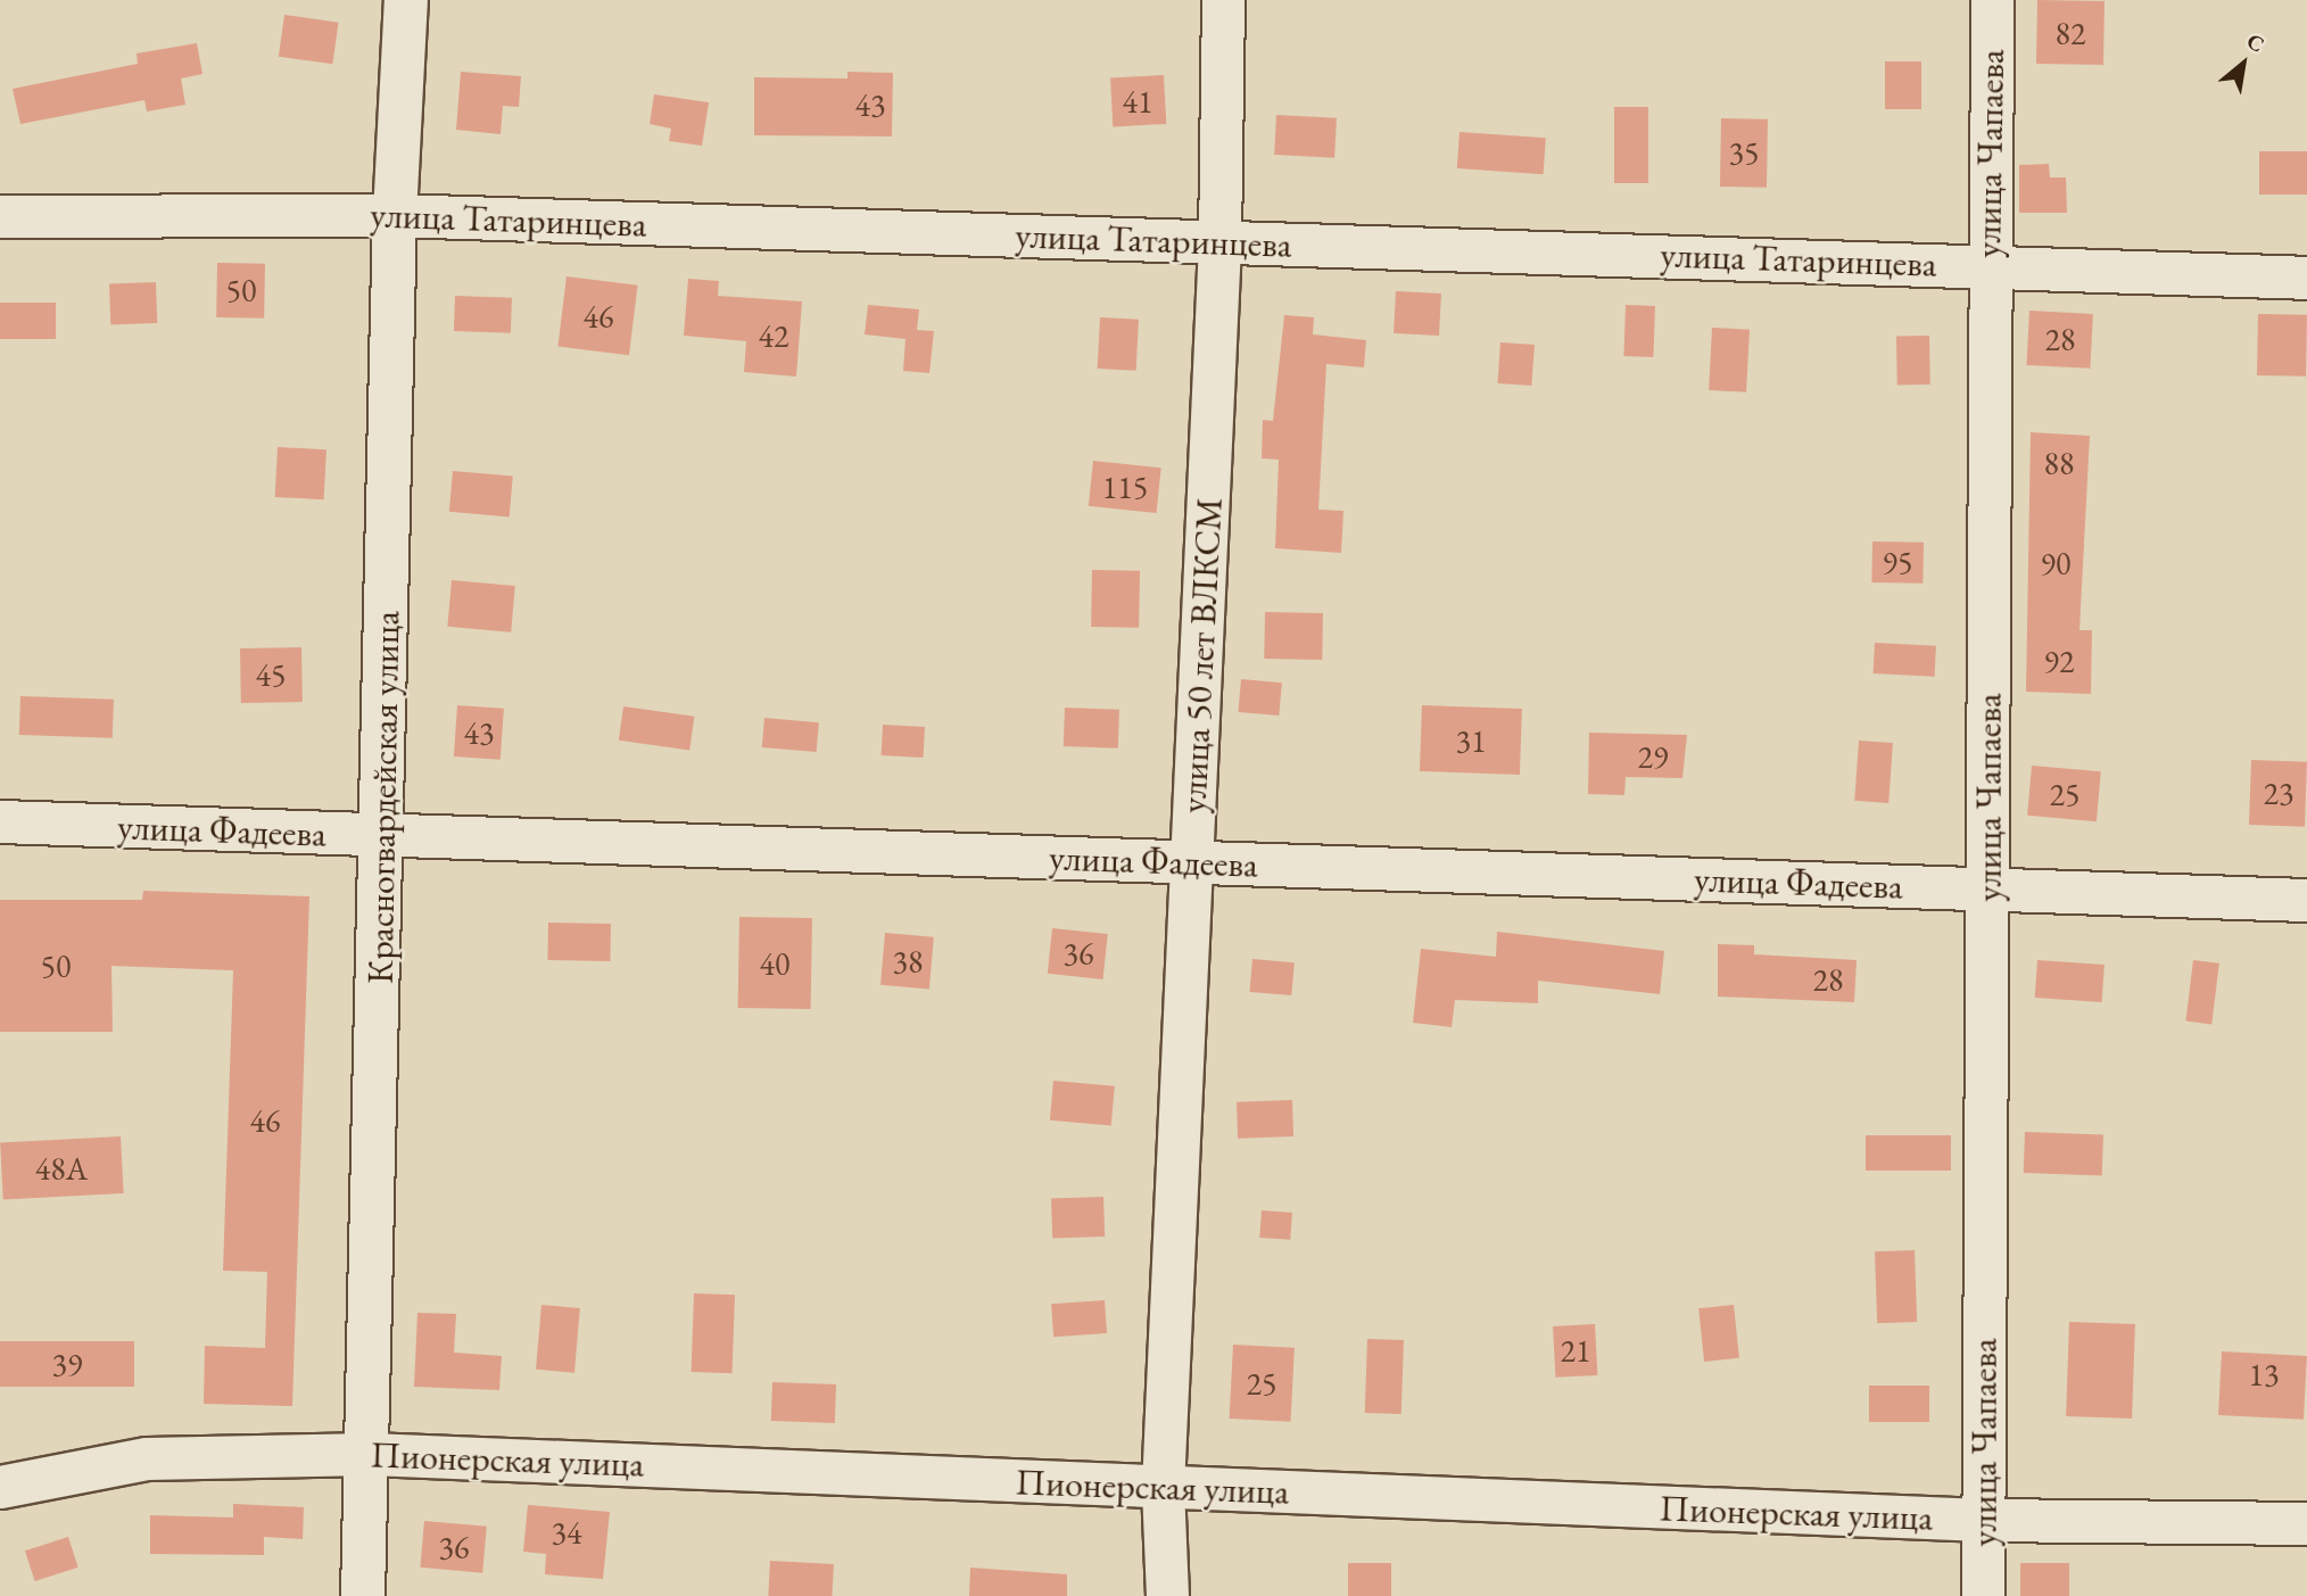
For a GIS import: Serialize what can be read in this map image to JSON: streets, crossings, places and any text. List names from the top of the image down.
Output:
{
  "streets": {
    "street": [
      "улица Чапаева",
      "улица Татаринцева",
      "улица 50 лет ВЛКСМ",
      "Красногвардейская улица",
      "улица Фадеева",
      "Пионерская улица"
    ]
  },
  "crossings": [
    ["улица Чапаева", "улица Татаринцева"],
    ["улица Чапаева", "улица Фадеева"],
    ["улица Чапаева", "Пионерская улица"],
    ["улица Татаринцева", "улица 50 лет ВЛКСМ"],
    ["улица Татаринцева", "Красногвардейская улица"],
    ["улица 50 лет ВЛКСМ", "улица Фадеева"],
    ["улица 50 лет ВЛКСМ", "Пионерская улица"],
    ["Красногвардейская улица", "улица Фадеева"],
    ["Красногвардейская улица", "Пионерская улица"]
  ],
  "house_numbers": [
    "82",
    "41",
    "43",
    "35",
    "50",
    "46",
    "42",
    "28",
    "88",
    "115",
    "95",
    "90",
    "92",
    "45",
    "43",
    "31",
    "29",
    "23",
    "25",
    "36",
    "38",
    "40",
    "50",
    "28",
    "46",
    "48А",
    "21",
    "39",
    "13",
    "25",
    "34",
    "36"
  ],
  "north": "top right"
}
